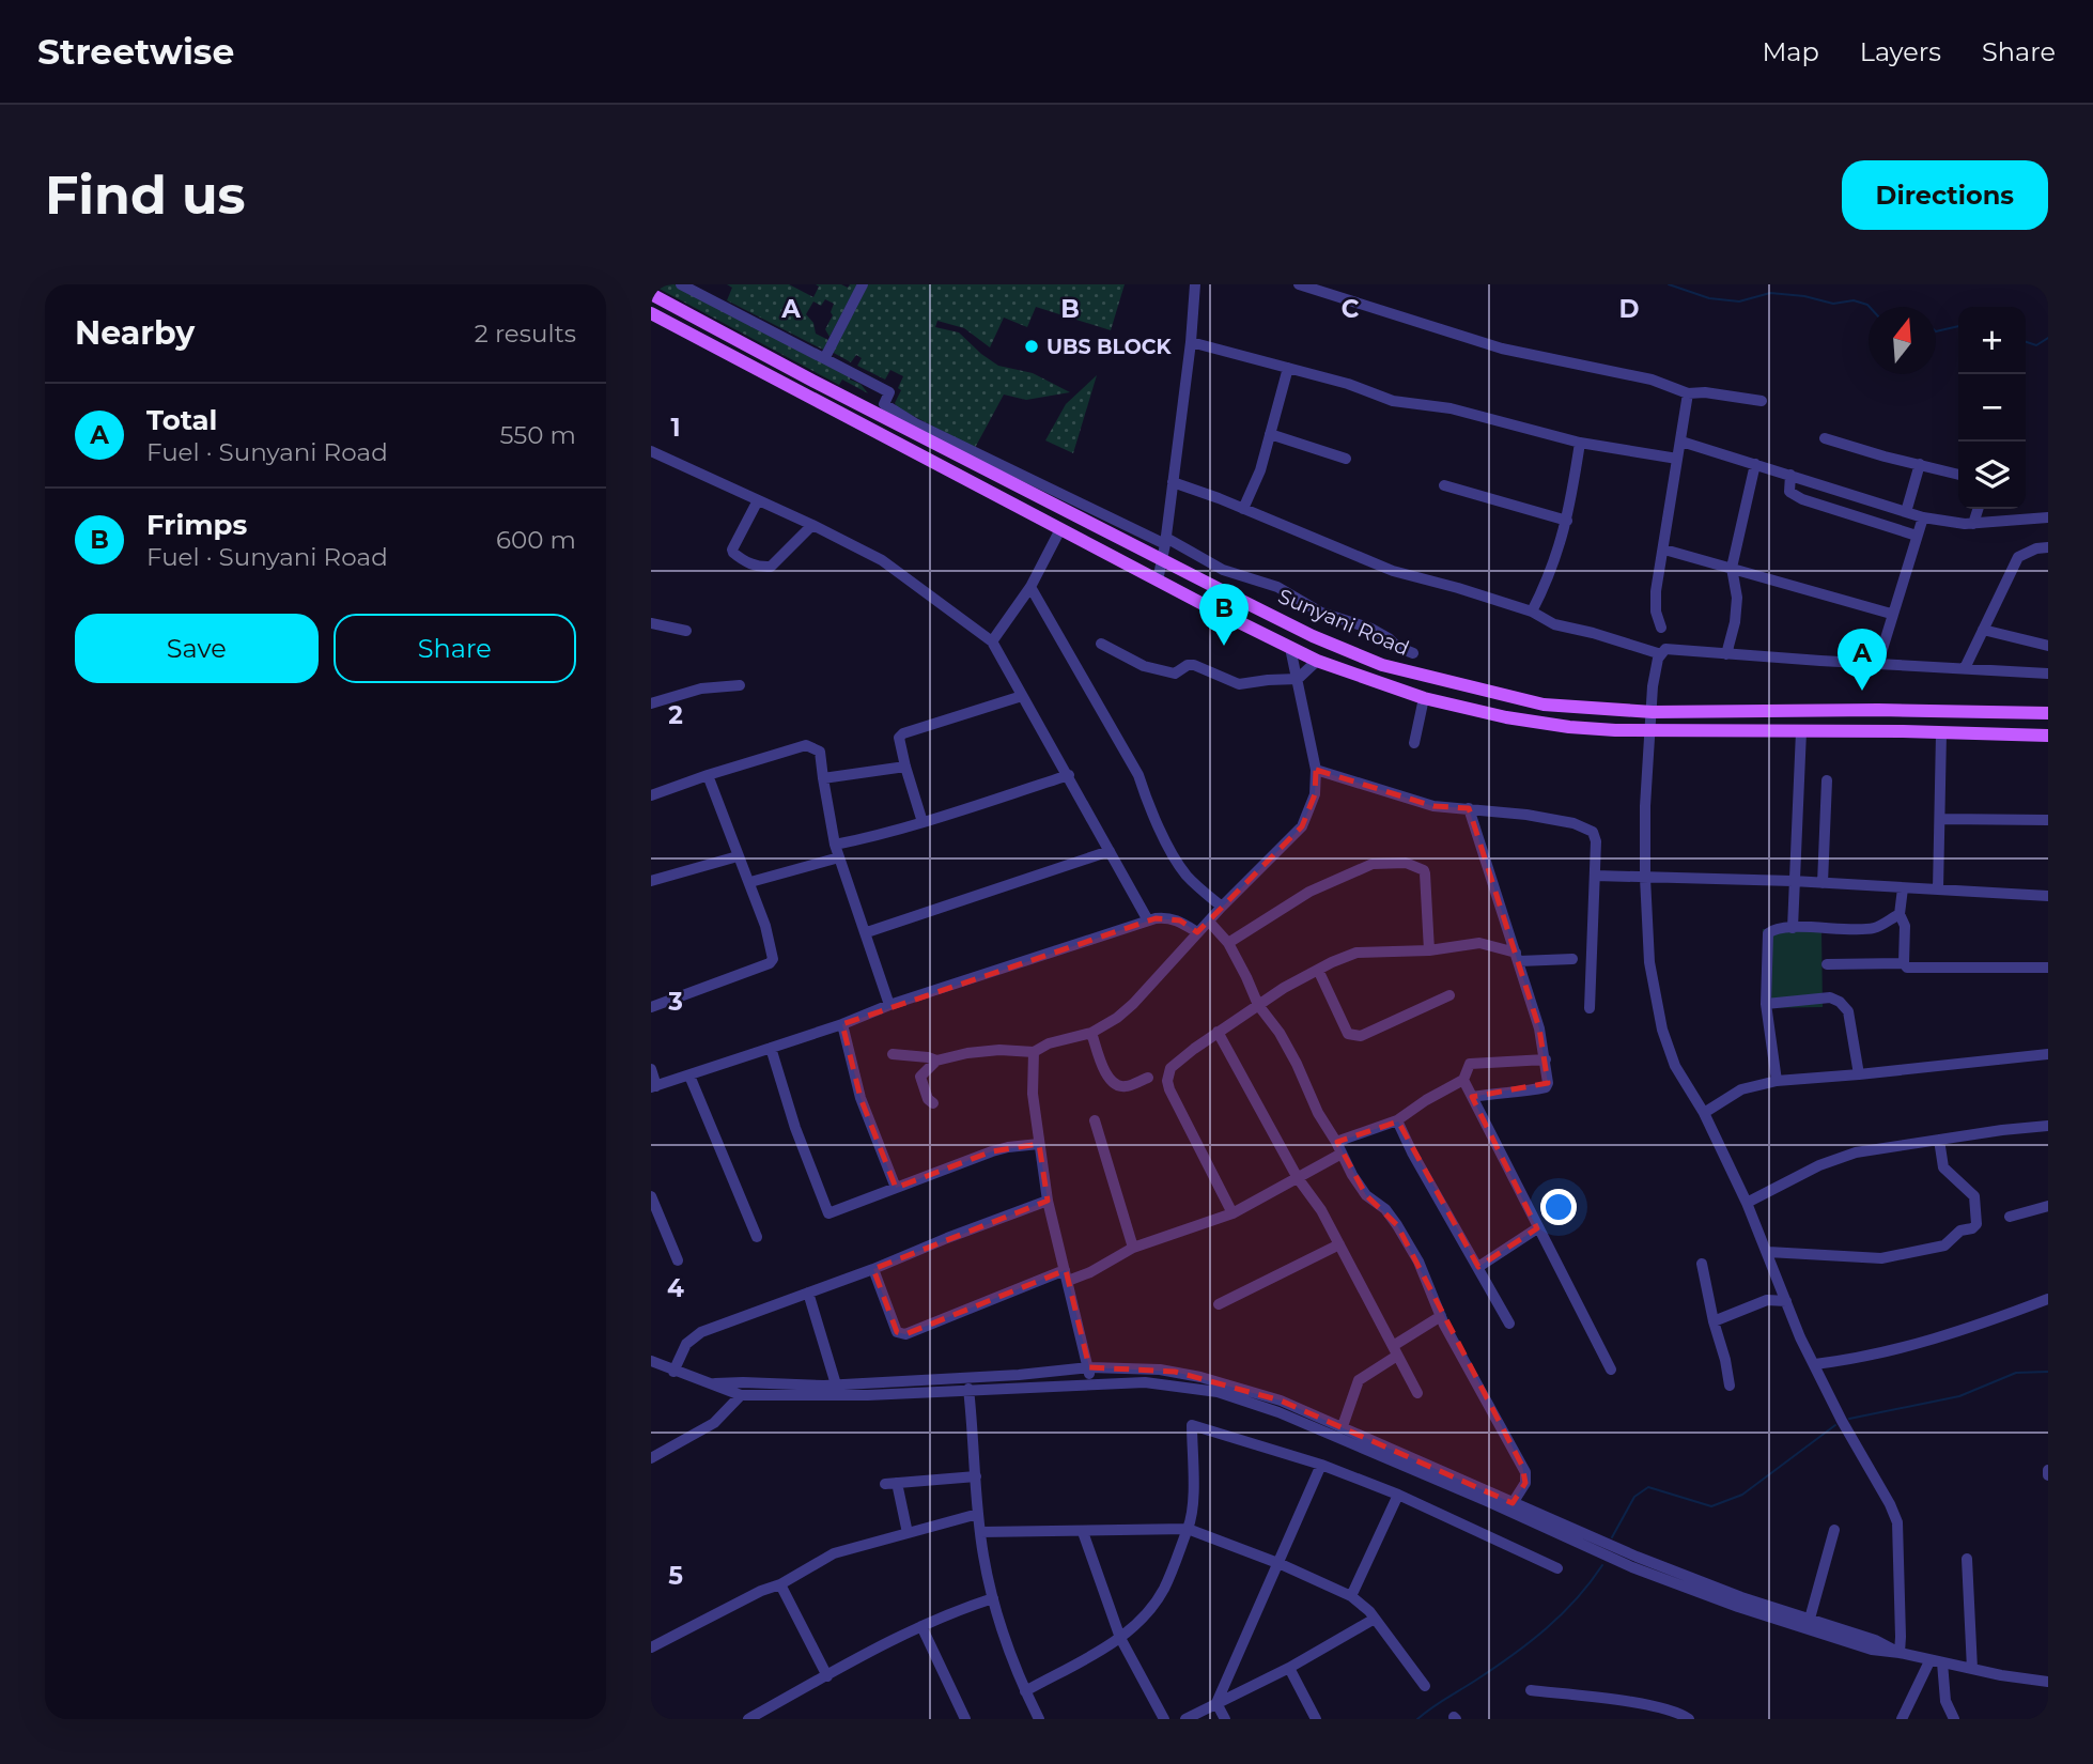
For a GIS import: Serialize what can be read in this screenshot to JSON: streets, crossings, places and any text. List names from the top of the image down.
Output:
{
  "streets": {
    "main road": ["Sunyani Road"]
  },
  "places": ["UBS BLOCK"],
  "north": "top",
  "page": {
    "header": "Streetwise",
    "nav": ["Map", "Layers", "Share"],
    "buttons": [
      "Directions",
      ["Save", "Share"]
    ],
    "title": "Find us",
    "heading": ["Nearby", "2 results"],
    "map_buttons": ["+", "−"],
    "list": [
      {
        "mark": "A",
        "name": "Total",
        "note": "Fuel · Sunyani Road",
        "value": "550 m"
      },
      {
        "mark": "B",
        "name": "Frimps",
        "note": "Fuel · Sunyani Road",
        "value": "600 m"
      }
    ],
    "pins": ["B", "A"]
  },
  "grid": {
    "columns": [
      "A",
      "B",
      "C",
      "D"
    ],
    "rows": [
      "1",
      "2",
      "3",
      "4",
      "5"
    ]
  }
}
